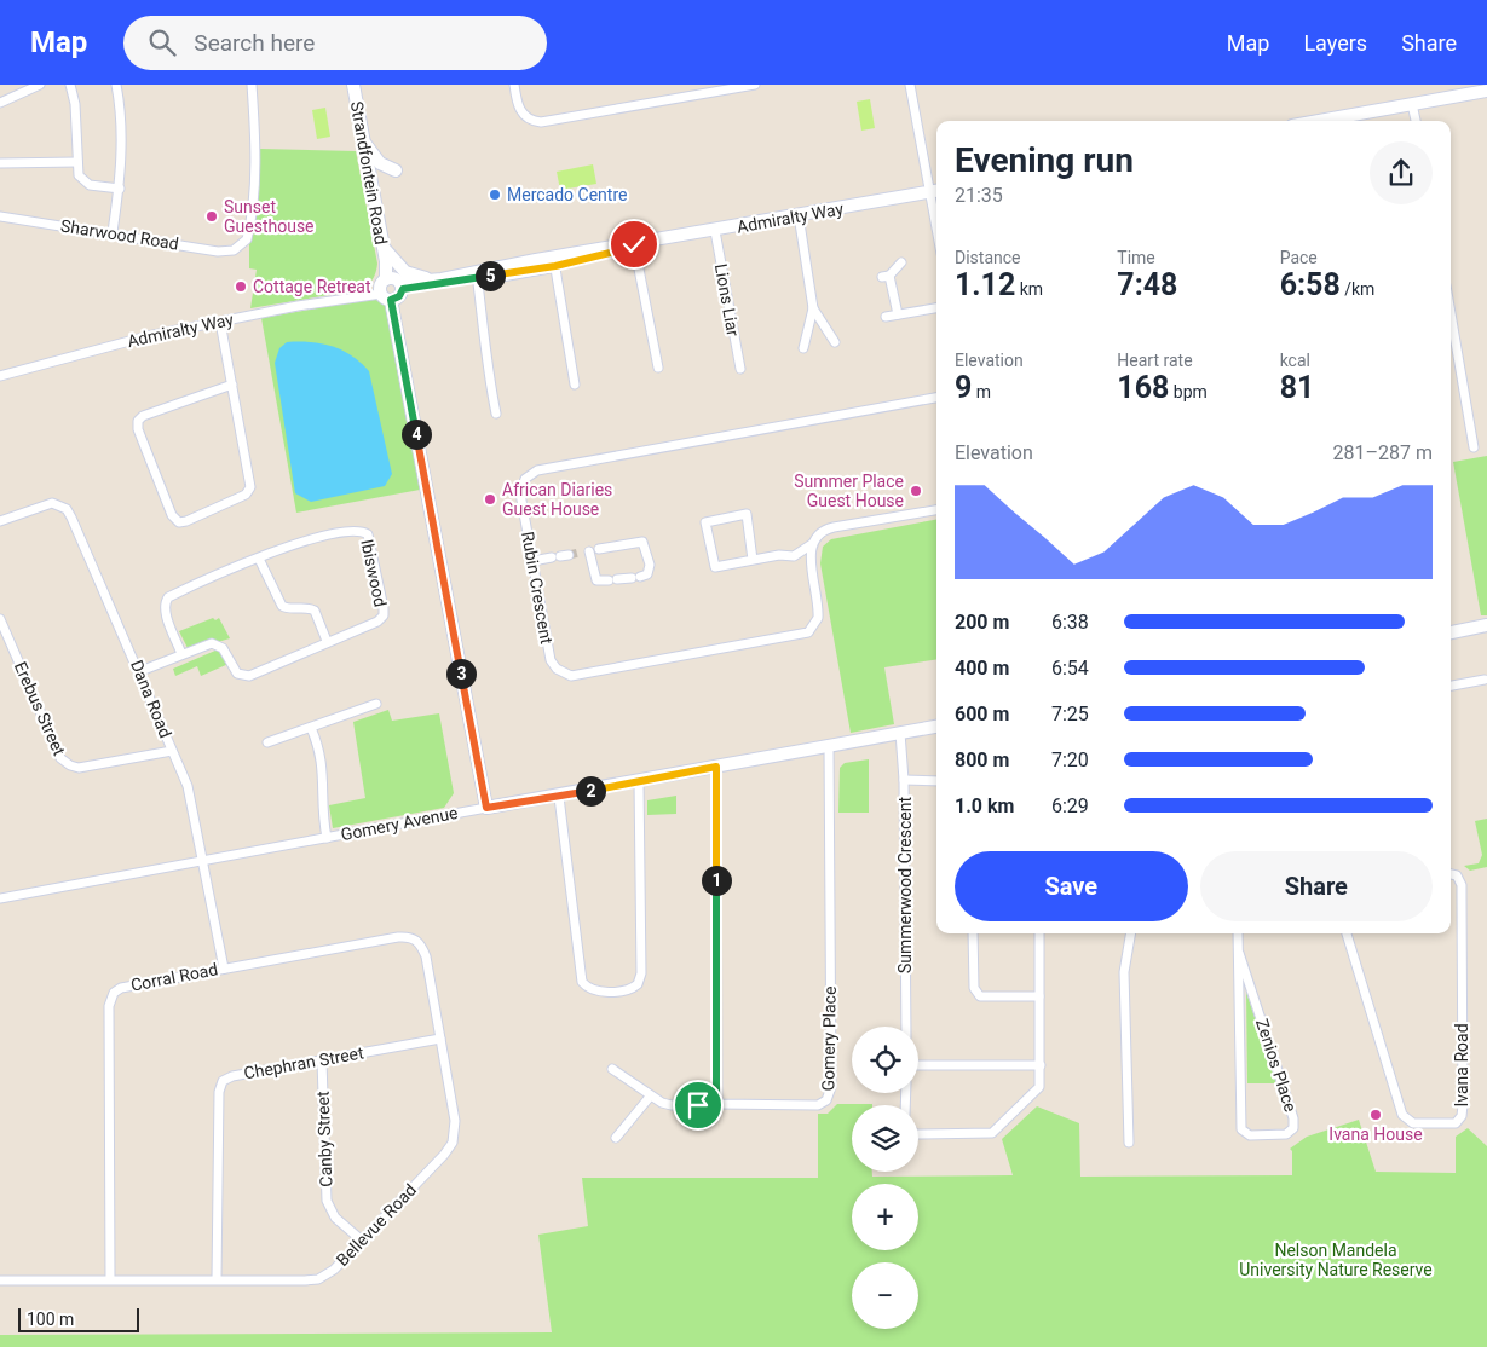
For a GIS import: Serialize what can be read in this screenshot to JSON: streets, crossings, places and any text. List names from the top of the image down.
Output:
{
  "streets": {
    "main road": ["Strandfontein Road", "Admiralty Way", "Gomery Avenue"],
    "street": [
      "Sharwood Road",
      "Lions Liar",
      "Ibiswood",
      "Rubin Crescent",
      "Dana Road",
      "Erebus Street",
      "Summerwood Crescent",
      "Corral Road",
      "Gomery Place",
      "Chephran Street",
      "Zenios Place",
      "Ivana Road",
      "Canby Street",
      "Bellevue Road"
    ]
  },
  "crossings": [
    ["Strandfontein Road", "Admiralty Way"],
    ["Strandfontein Road", "Gomery Avenue"],
    ["Admiralty Way", "Lions Liar"],
    ["Ibiswood", "Dana Road"],
    ["Dana Road", "Erebus Street"],
    ["Dana Road", "Gomery Avenue"],
    ["Dana Road", "Corral Road"],
    ["Gomery Avenue", "Summerwood Crescent"],
    ["Gomery Avenue", "Gomery Place"],
    ["Corral Road", "Bellevue Road"],
    ["Chephran Street", "Canby Street"],
    ["Chephran Street", "Bellevue Road"],
    ["Canby Street", "Bellevue Road"]
  ],
  "parks": ["Nelson Mandela University Nature Reserve"],
  "places": [
    "Mercado Centre",
    "Sunset Guesthouse",
    "Cottage Retreat",
    "Summer Place Guest House",
    "African Diaries Guest House",
    "Ivana House"
  ],
  "scale_bar": "100 m",
  "page": {
    "header": "Map",
    "search": "Search here",
    "nav": ["Map", "Layers", "Share"],
    "heading": ["Evening run", "21:35"],
    "stats": [
      ["Distance", "1.12 km"],
      ["Time", "7:48"],
      ["Pace", "6:58 /km"],
      ["Elevation", "9 m"],
      ["Heart rate", "168 bpm"],
      ["kcal", "81"]
    ],
    "pins": [
      "5",
      "4",
      "3",
      "2",
      "1"
    ],
    "chart": ["Elevation", "281–287 m"],
    "list": [
      {
        "name": "200 m",
        "note": "6:38"
      },
      {
        "name": "400 m",
        "note": "6:54"
      },
      {
        "name": "600 m",
        "note": "7:25"
      },
      {
        "name": "800 m",
        "note": "7:20"
      },
      {
        "name": "1.0 km",
        "note": "6:29"
      }
    ],
    "buttons": ["Save", "Share"],
    "map_buttons": ["+", "−"],
    "scale": "100 m"
  }
}
